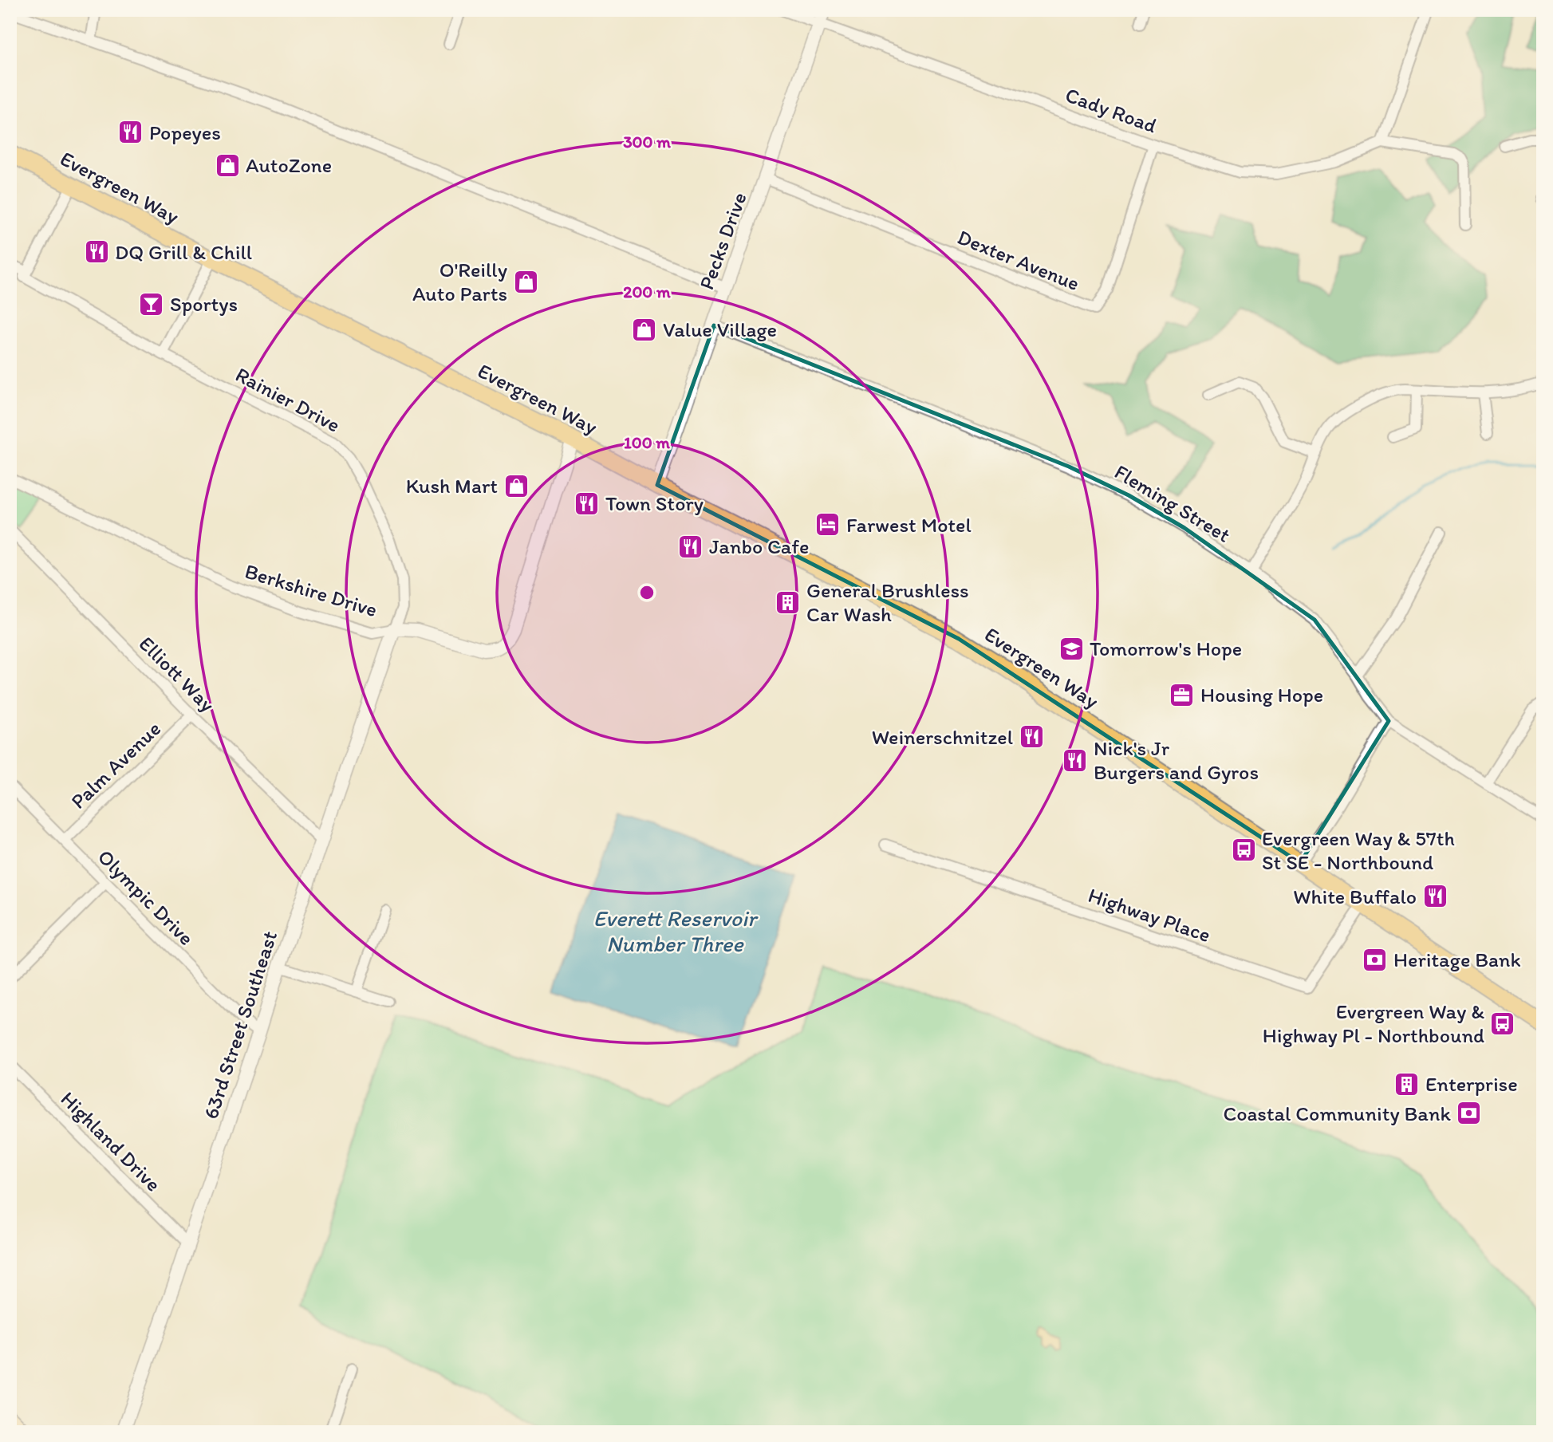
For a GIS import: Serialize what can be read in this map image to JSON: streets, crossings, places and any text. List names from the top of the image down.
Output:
{
  "streets": {
    "main road": ["Evergreen Way"],
    "street": [
      "Cady Road",
      "Pecks Drive",
      "Dexter Avenue",
      "Rainier Drive",
      "Fleming Street",
      "Berkshire Drive",
      "Elliott Way",
      "Palm Avenue",
      "Olympic Drive",
      "Highway Place",
      "63rd Street Southeast",
      "Highland Drive"
    ]
  },
  "crossings": [
    ["Cady Road", "Pecks Drive"],
    ["Cady Road", "Dexter Avenue"],
    ["Evergreen Way", "Pecks Drive"],
    ["Evergreen Way", "Berkshire Drive"],
    ["Evergreen Way", "Highway Place"],
    ["Pecks Drive", "Dexter Avenue"],
    ["Pecks Drive", "Fleming Street"],
    ["Rainier Drive", "Berkshire Drive"],
    ["Rainier Drive", "63rd Street Southeast"],
    ["Berkshire Drive", "63rd Street Southeast"],
    ["Elliott Way", "Palm Avenue"],
    ["Elliott Way", "63rd Street Southeast"],
    ["Palm Avenue", "Olympic Drive"],
    ["Olympic Drive", "63rd Street Southeast"],
    ["63rd Street Southeast", "Highland Drive"]
  ],
  "water": ["Everett Reservoir Number Three"],
  "places": {
    "restaurant": [
      "Popeyes",
      "DQ Grill & Chill",
      "Town Story",
      "Janbo Cafe",
      "Weinerschnitzel",
      "Nick's Jr Burgers and Gyros",
      "White Buffalo"
    ],
    "shop": [
      "AutoZone",
      "O'Reilly Auto Parts",
      "Value Village",
      "Kush Mart"
    ],
    "bar": ["Sportys"],
    "hotel": ["Farwest Motel"],
    "building": ["General Brushless Car Wash", "Enterprise"],
    "school or university": ["Tomorrow's Hope"],
    "office": ["Housing Hope"],
    "bus stop": ["Evergreen Way & 57th St SE - Northbound", "Evergreen Way & Highway Pl - Northbound"],
    "bank": ["Heritage Bank", "Coastal Community Bank"]
  },
  "rings": ["300 m", "200 m", "100 m"]
}
